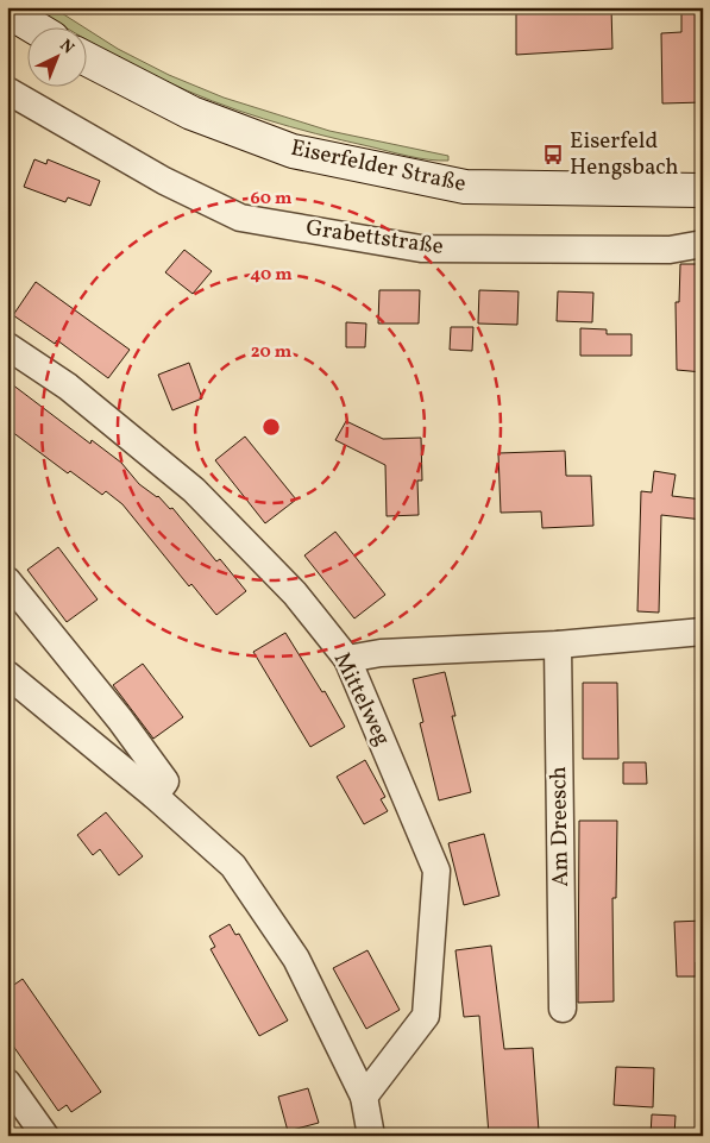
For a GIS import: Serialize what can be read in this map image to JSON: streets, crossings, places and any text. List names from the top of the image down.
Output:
{
  "streets": {
    "main road": ["Eiserfelder Straße"],
    "street": ["Grabettstraße", "Mittelweg", "Am Dreesch"]
  },
  "places": {
    "bus stop": ["Eiserfeld Hengsbach"]
  },
  "north": "top right",
  "rings": ["60 m", "40 m", "20 m"]
}
